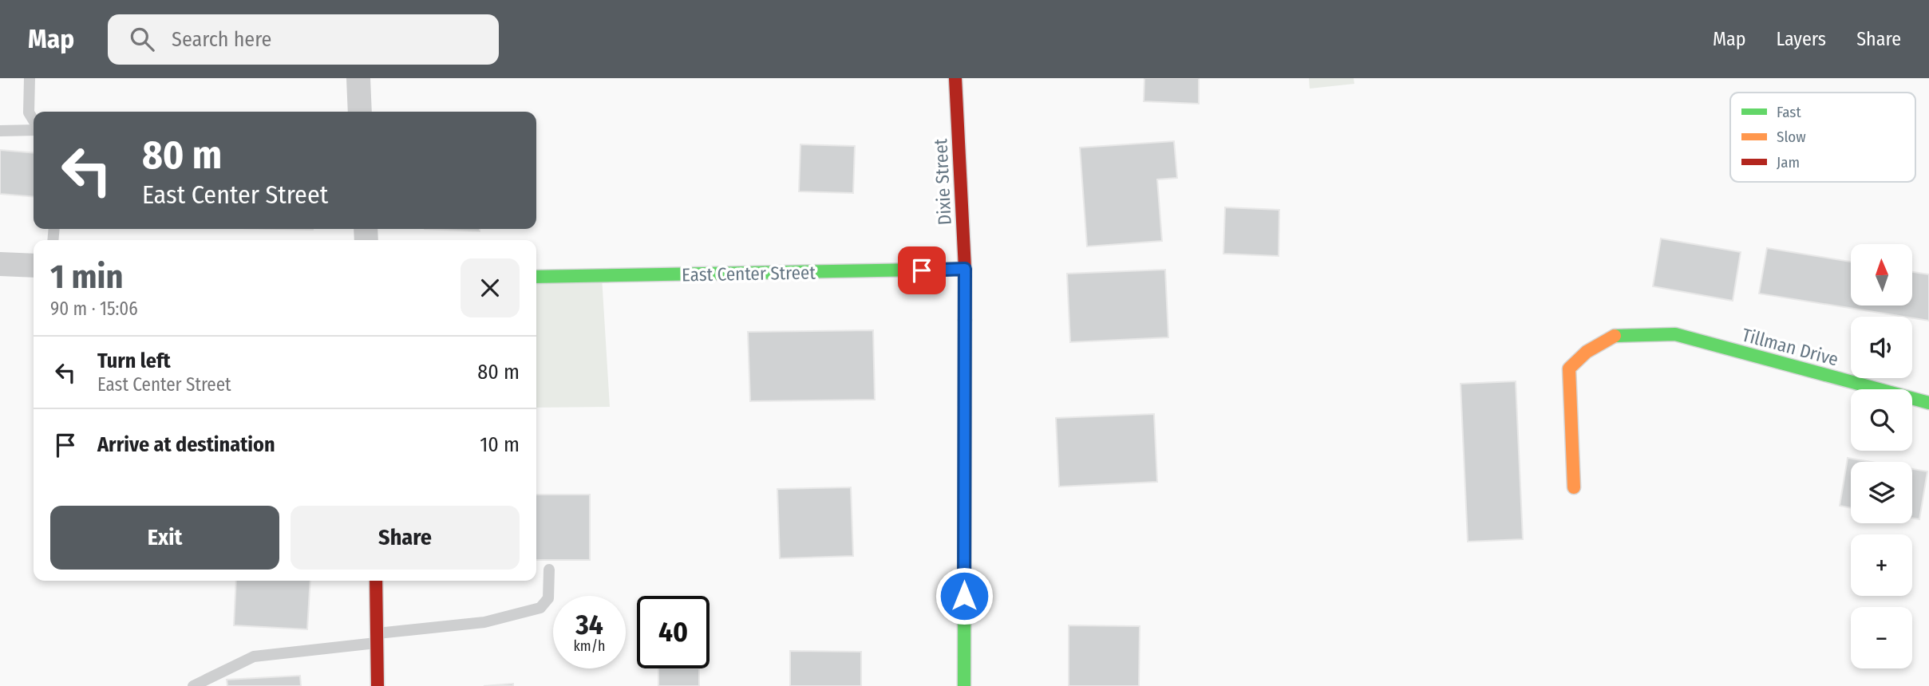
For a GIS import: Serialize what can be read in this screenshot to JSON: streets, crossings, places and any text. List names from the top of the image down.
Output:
{
  "streets": {
    "street": ["Dixie Street", "East Center Street", "Tillman Drive"]
  },
  "crossings": [
    ["Dixie Street", "East Center Street"]
  ],
  "legend": ["Fast", "Slow", "Jam"],
  "north": "top",
  "page": {
    "header": "Map",
    "search": "Search here",
    "nav": ["Map", "Layers", "Share"],
    "turn": ["80 m", "East Center Street"],
    "heading": ["1 min", "90 m · 15:06"],
    "map_buttons": ["+", "−"],
    "list": [
      {
        "name": "Turn left",
        "note": "East Center Street",
        "value": "80 m"
      },
      {
        "name": "Arrive at destination",
        "value": "10 m"
      }
    ],
    "buttons": ["Exit", "Share"],
    "speed": "34 km/h",
    "limit": "40"
  }
}
